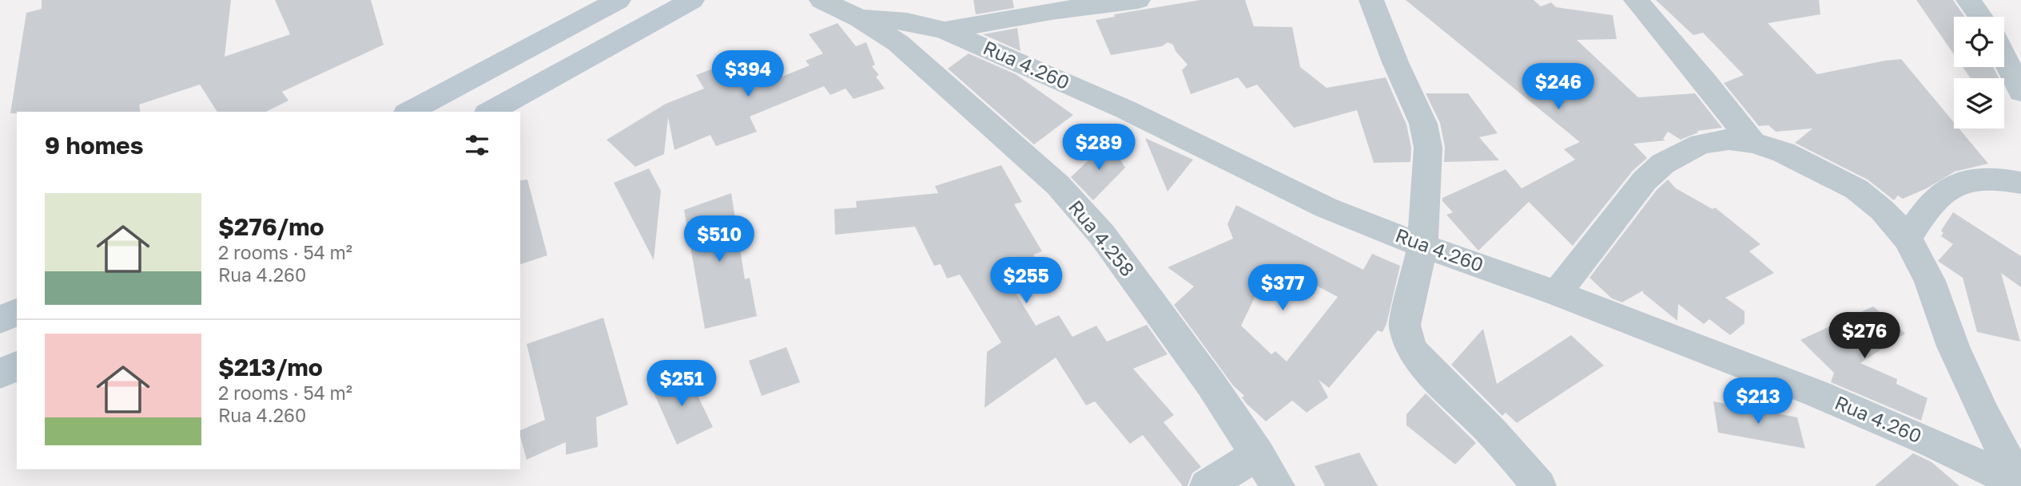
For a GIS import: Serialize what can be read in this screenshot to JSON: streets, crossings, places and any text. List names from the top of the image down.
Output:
{
  "streets": {
    "street": ["Rua 4.260", "Rua 4.258"]
  },
  "crossings": [
    ["Rua 4.260", "Rua 4.258"]
  ],
  "page": {
    "price": [
      "$394",
      "$246",
      "$289",
      "$510",
      "$255",
      "$377",
      "$276",
      "$251",
      "$213"
    ],
    "heading": "9 homes",
    "list": [
      {
        "name": "$276/mo",
        "note": "2 rooms · 54 m² · Rua 4.260"
      },
      {
        "name": "$213/mo",
        "note": "2 rooms · 54 m² · Rua 4.260"
      }
    ]
  }
}
